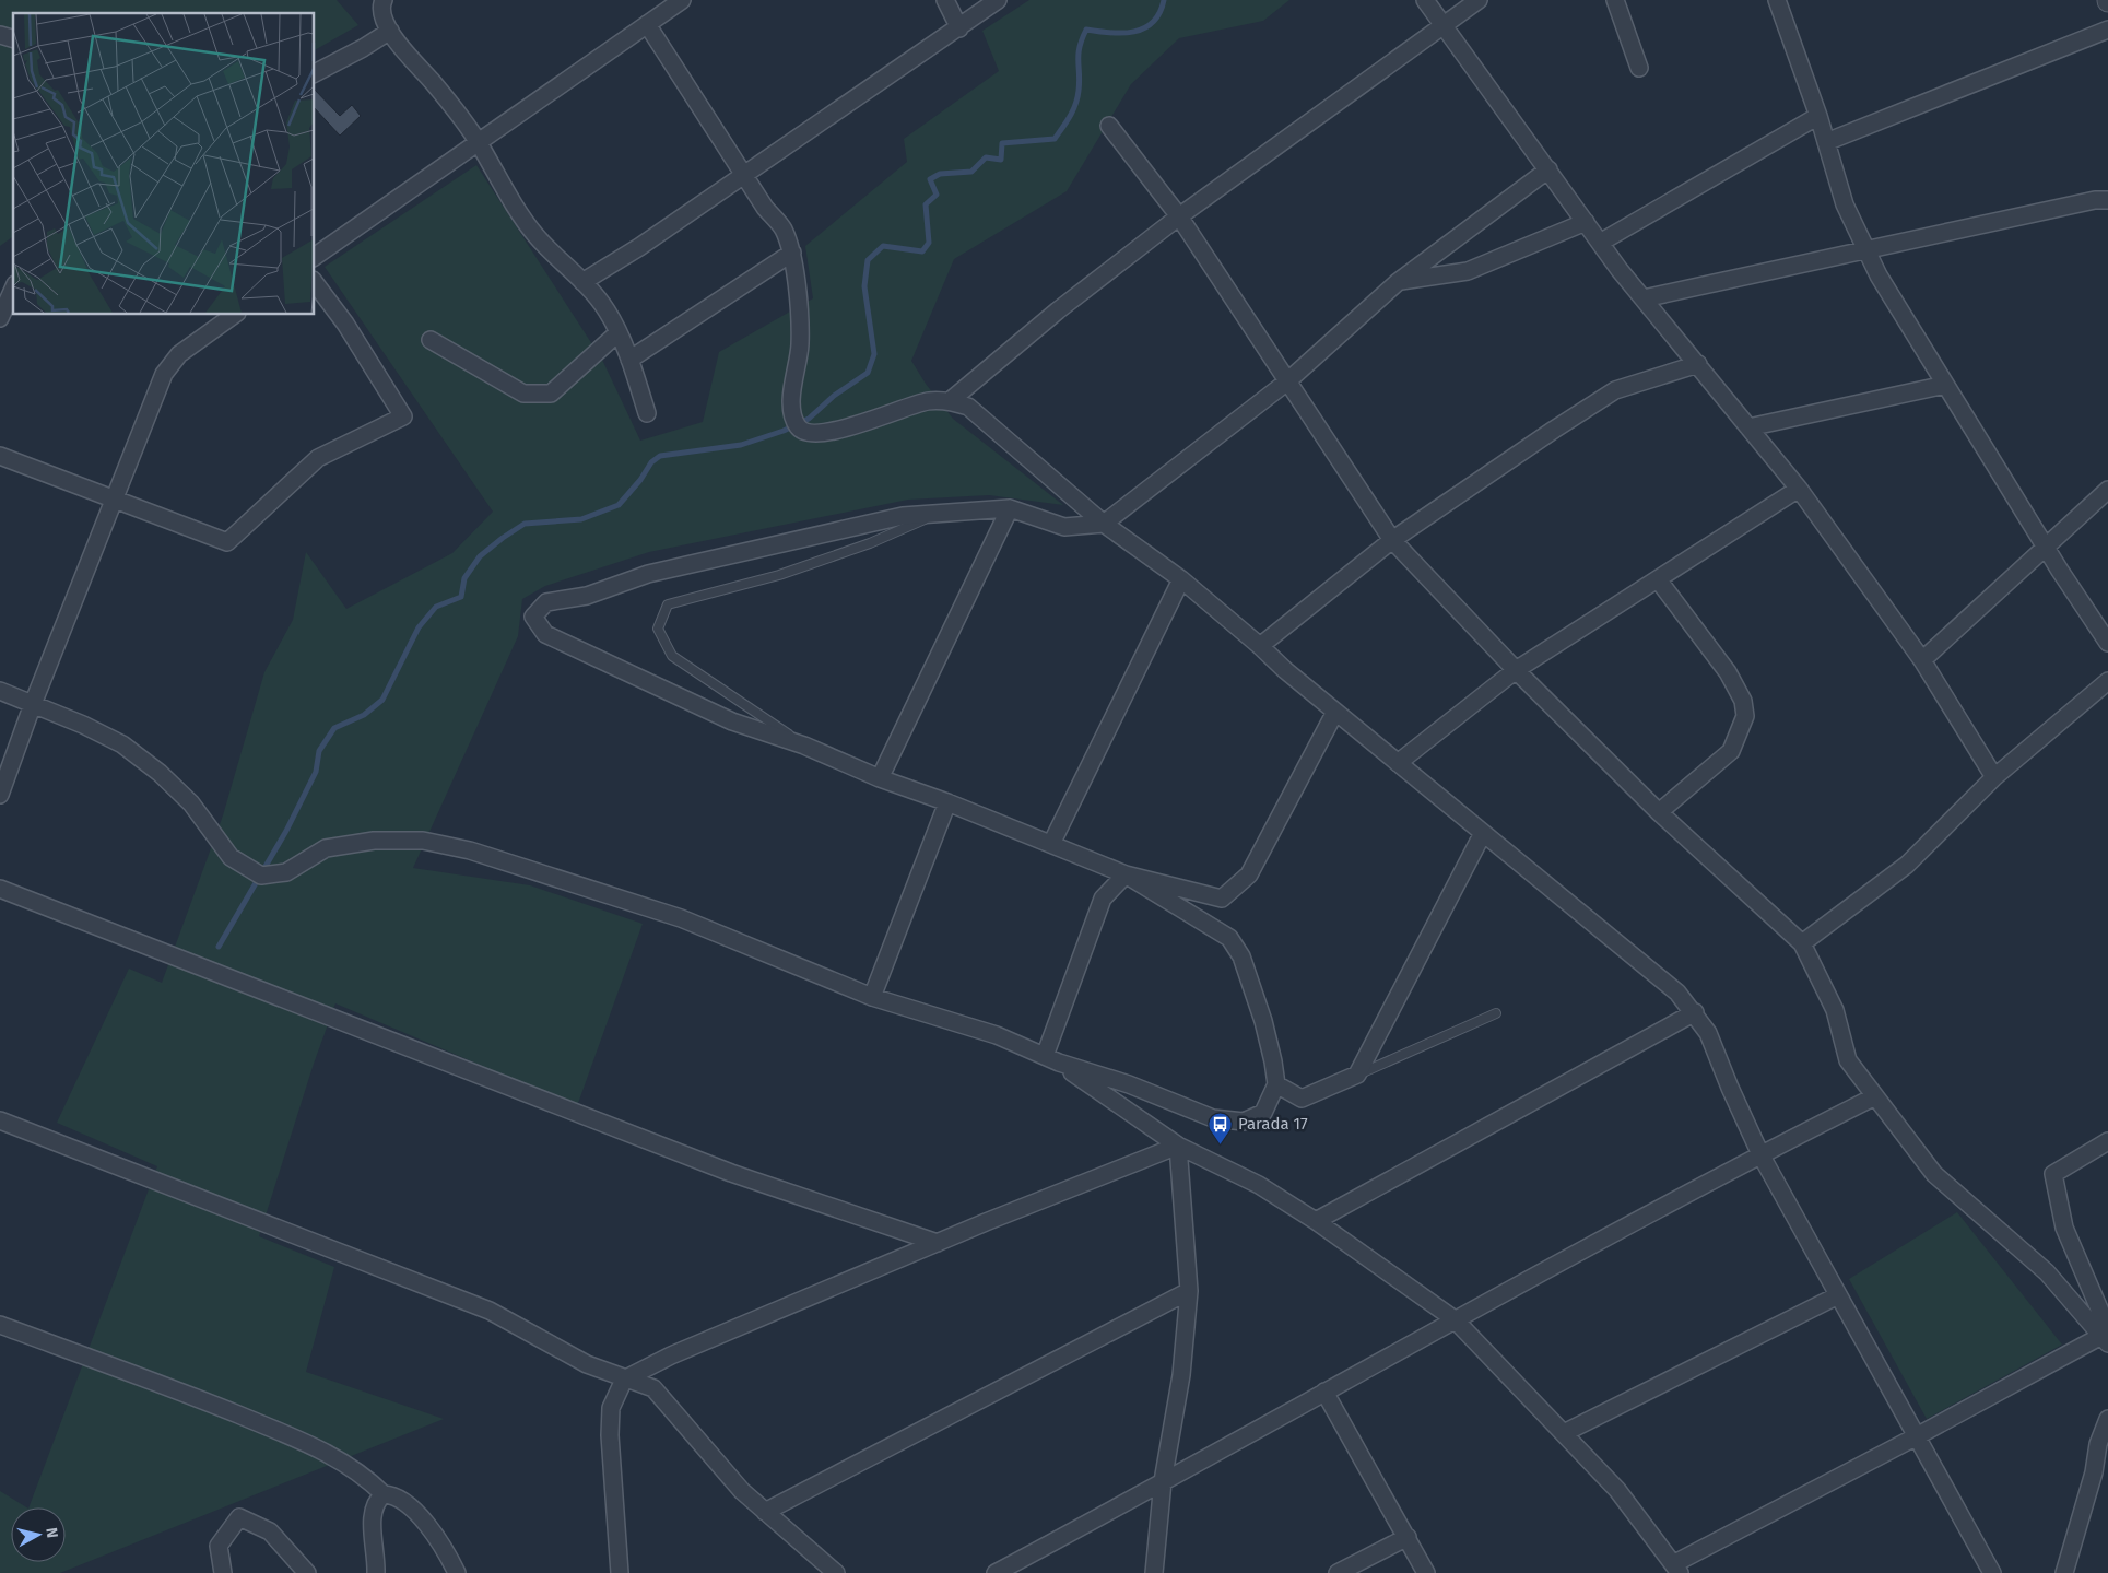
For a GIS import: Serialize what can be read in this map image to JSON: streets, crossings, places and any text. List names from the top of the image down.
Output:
{
  "places": {
    "bus stop": ["Parada 17"]
  },
  "north": "right"
}
